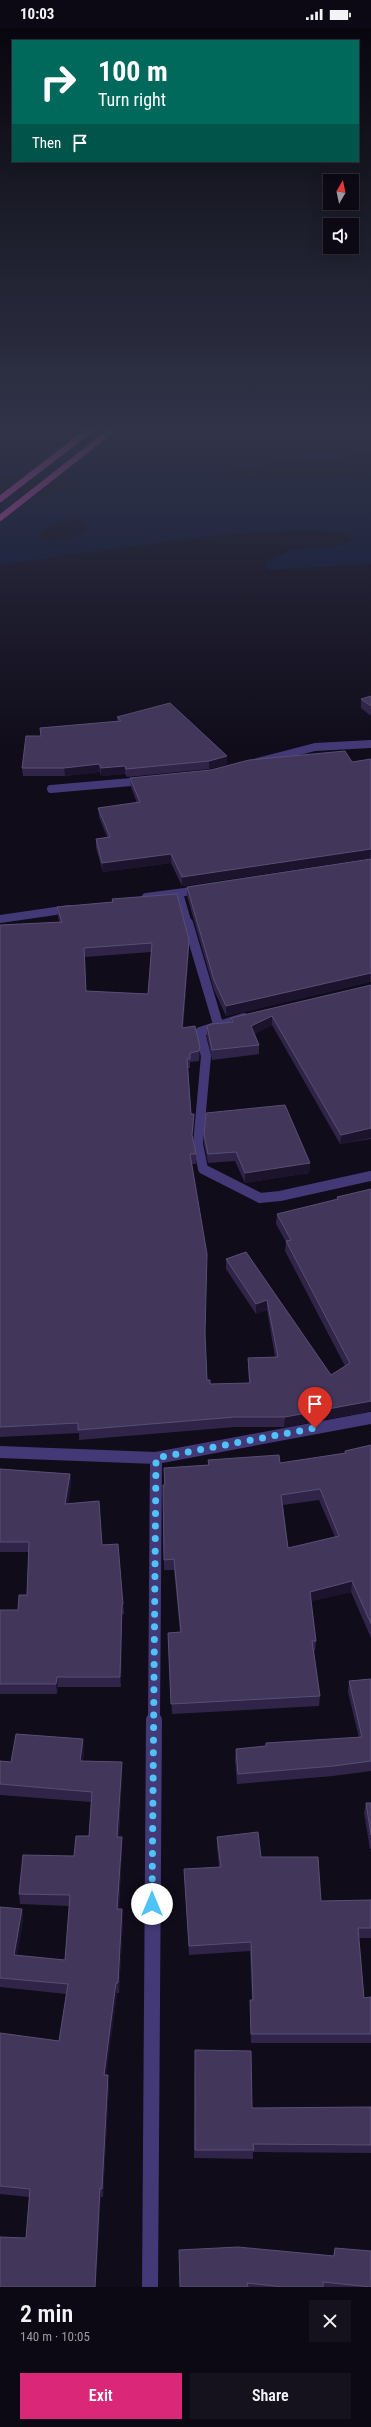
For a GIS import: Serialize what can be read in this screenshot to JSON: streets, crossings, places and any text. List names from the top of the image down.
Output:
{
  "north": "top",
  "page": {
    "status": "10:03",
    "turn": ["100 m", "Turn right"],
    "then": "Then",
    "heading": ["2 min", "140 m · 10:05"],
    "buttons": ["Exit", "Share"]
  }
}
